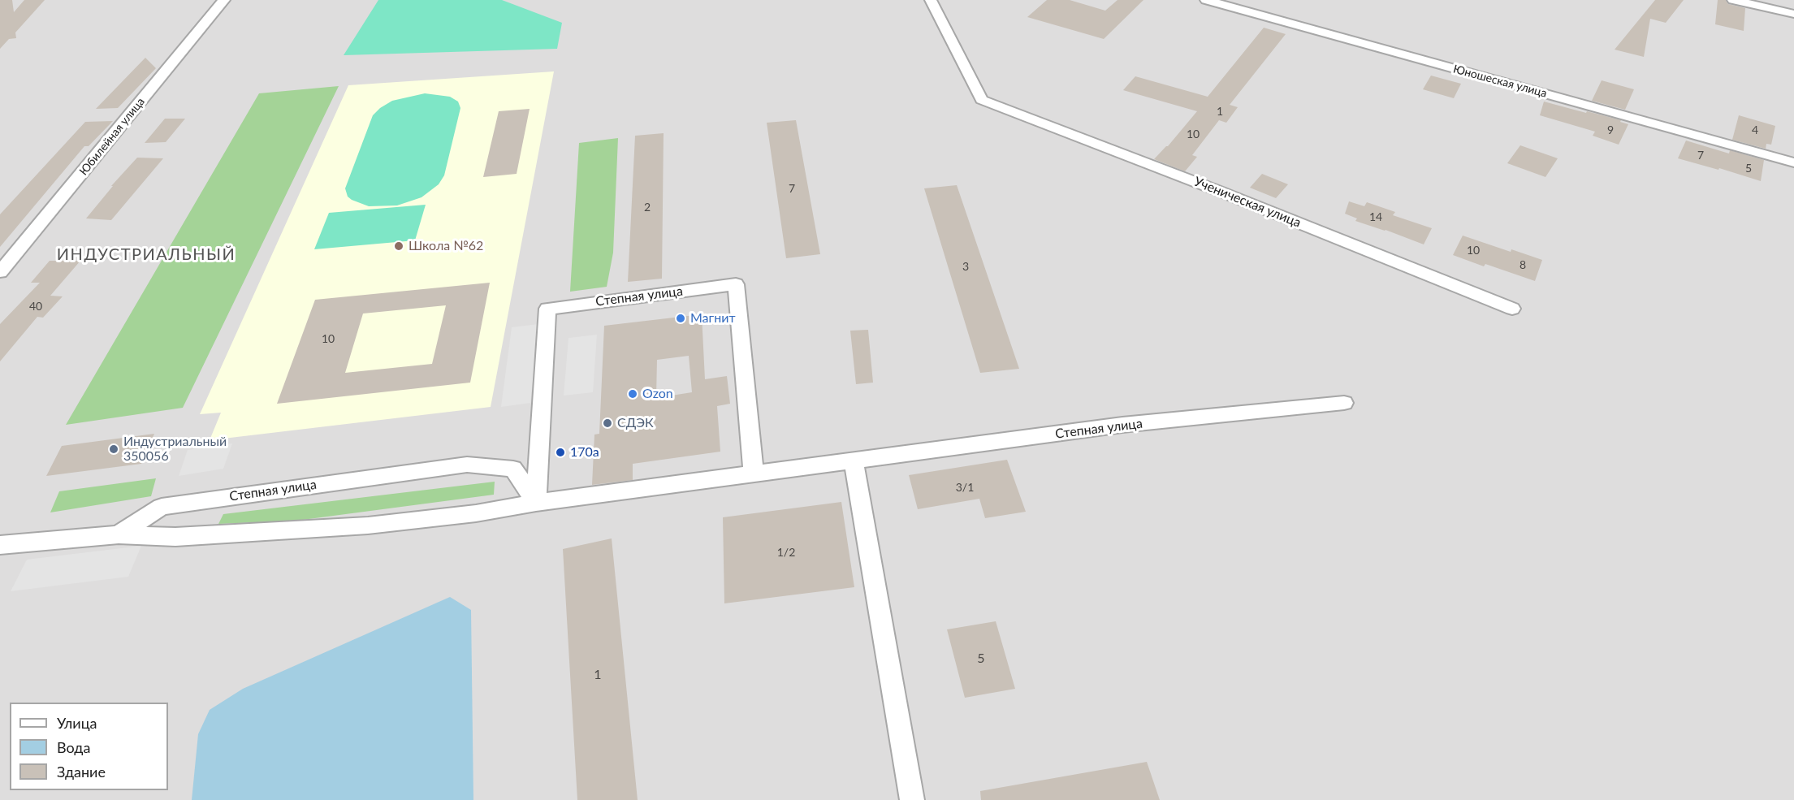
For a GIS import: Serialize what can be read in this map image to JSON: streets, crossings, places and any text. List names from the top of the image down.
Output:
{
  "streets": {
    "street": [
      "Юношеская улица",
      "Юбилейная улица",
      "Ученическая улица",
      "Степная улица"
    ]
  },
  "districts": ["ИНДУСТРИАЛЬНЫЙ"],
  "places": [
    "Школа №62",
    "Магнит",
    "Ozon",
    "СДЭК",
    "Индустриальный 350056",
    "170а"
  ],
  "house_numbers": [
    "1",
    "9",
    "4",
    "10",
    "7",
    "5",
    "7",
    "2",
    "14",
    "10",
    "8",
    "3",
    "40",
    "10",
    "3/1",
    "1/2",
    "5",
    "1"
  ],
  "legend": ["Улица", "Вода", "Здание"]
}
